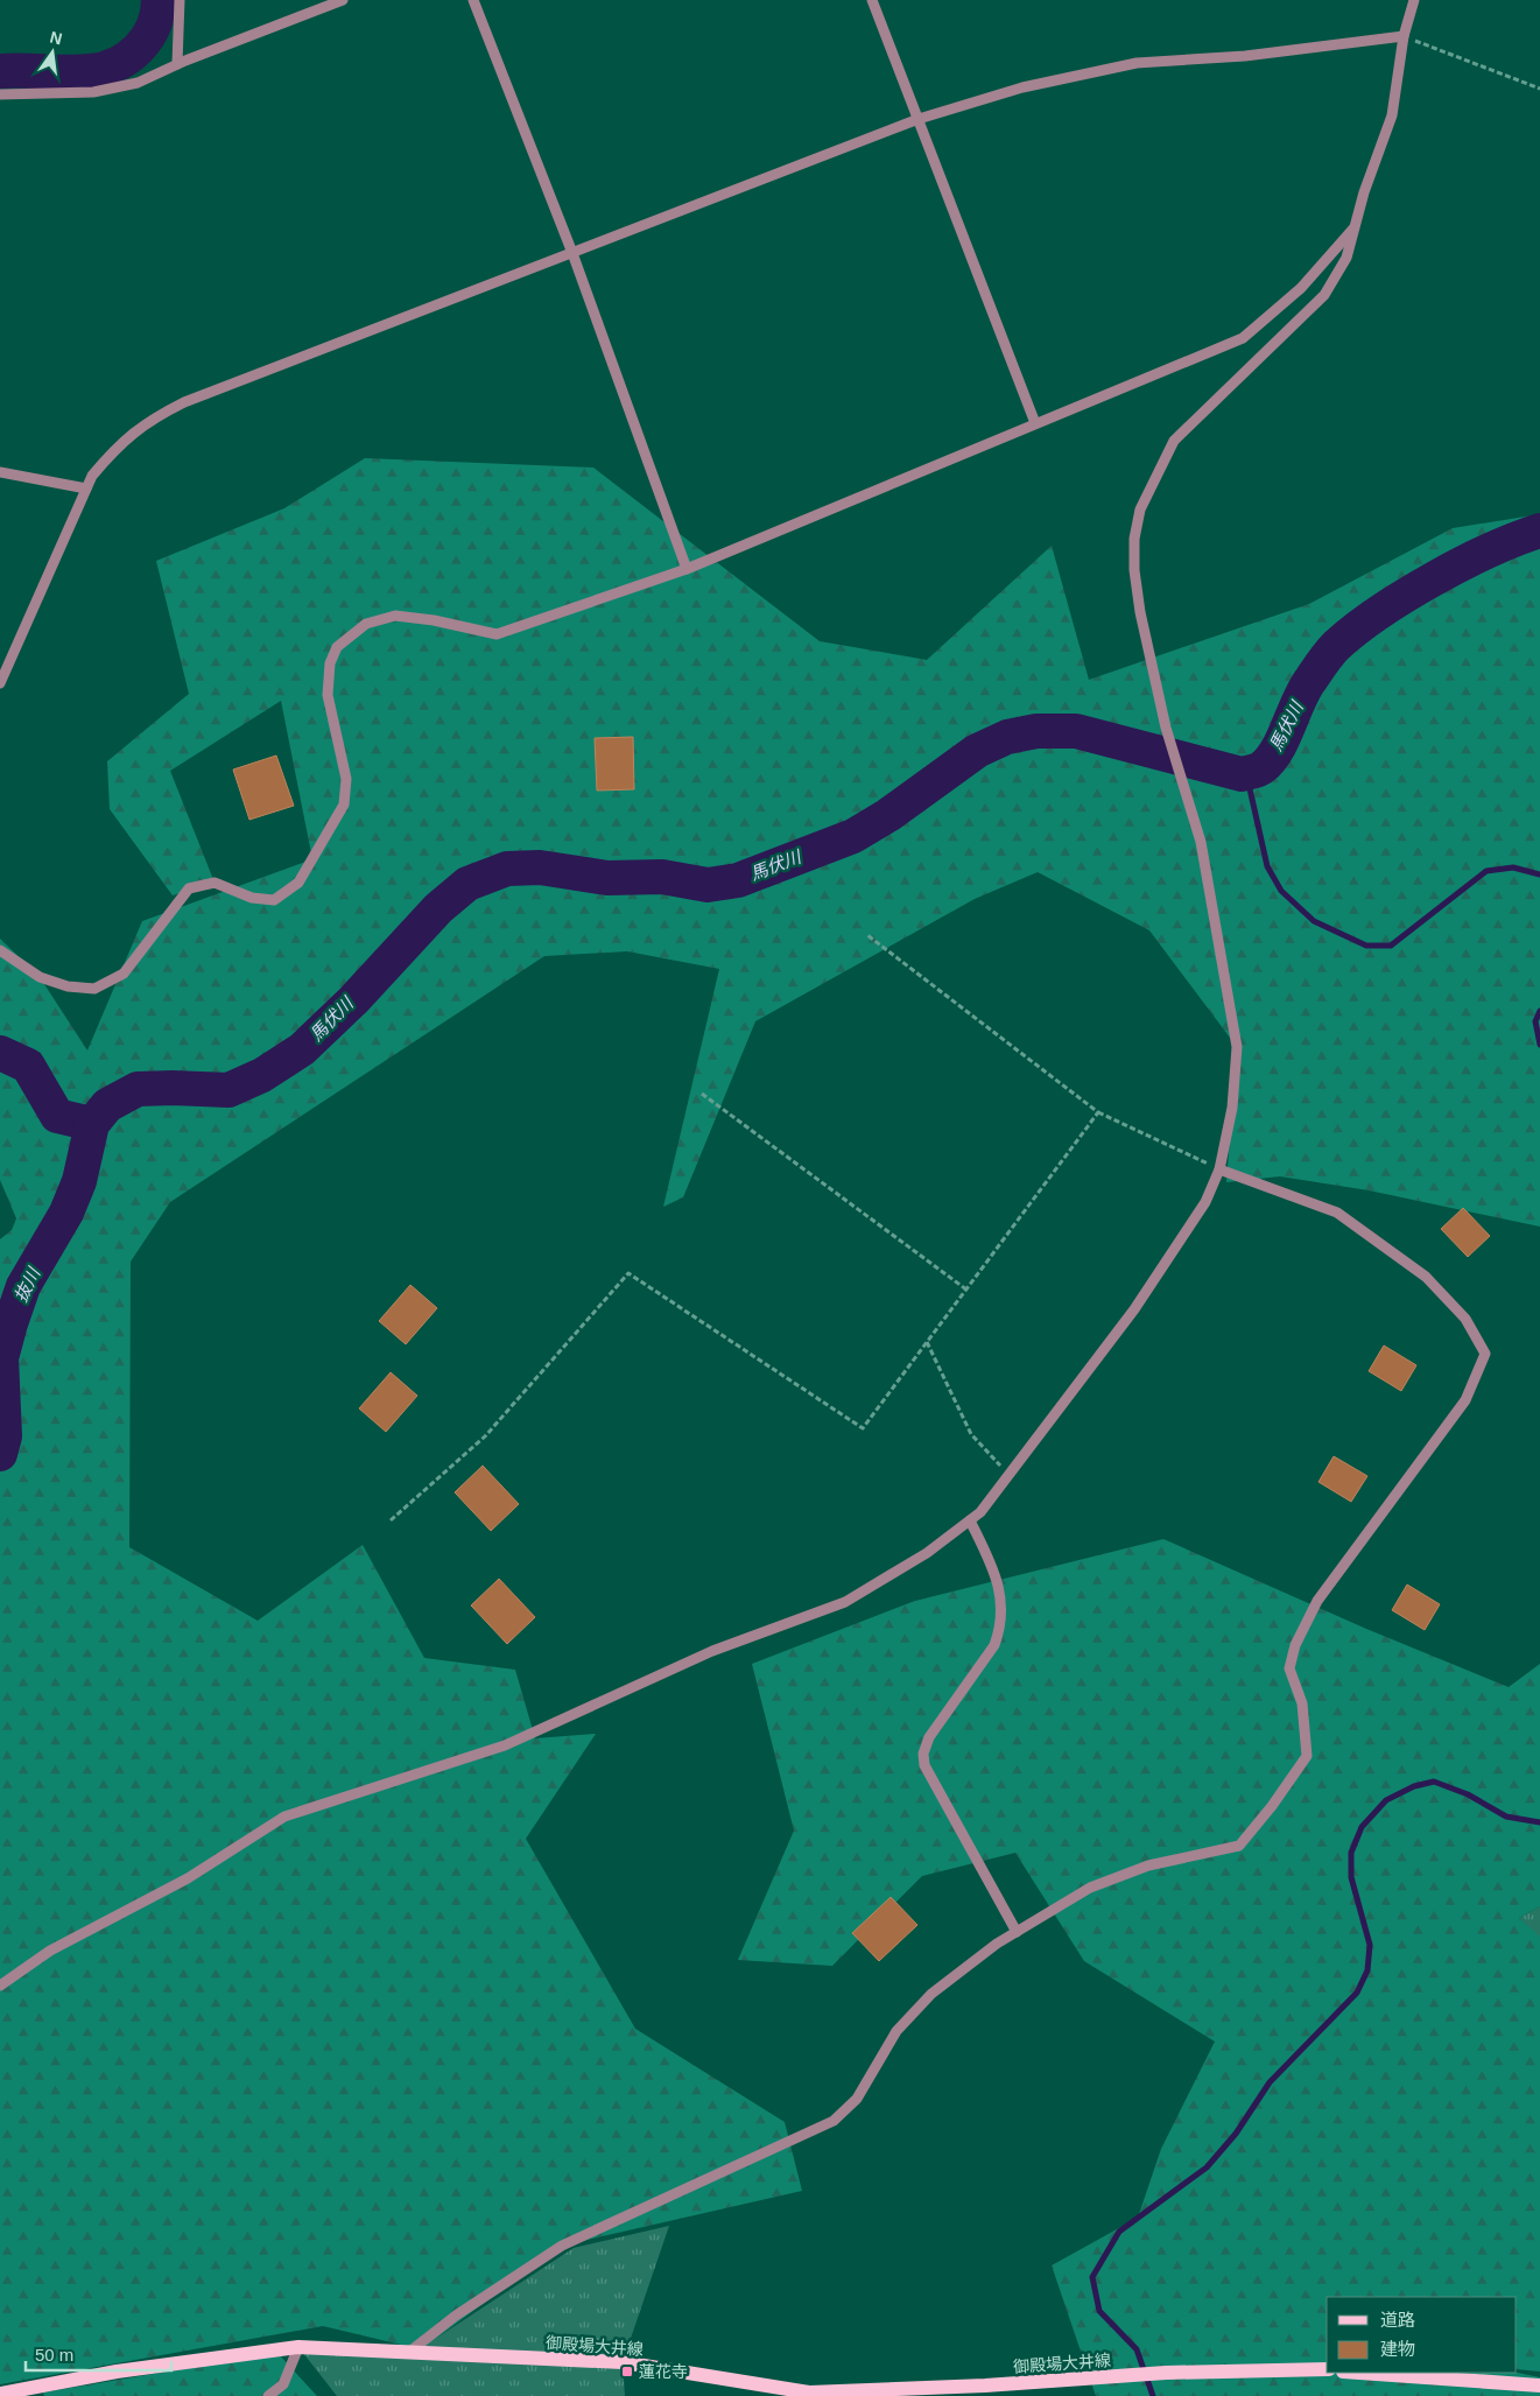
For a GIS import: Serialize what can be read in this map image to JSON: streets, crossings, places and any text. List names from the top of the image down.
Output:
{
  "streets": {
    "main road": ["御殿場大井線"]
  },
  "water": ["馬伏川", "抜川"],
  "places": {
    "transit": ["蓮花寺"]
  },
  "legend": ["道路", "建物"],
  "scale_bar": "50 m",
  "north": "top"
}
